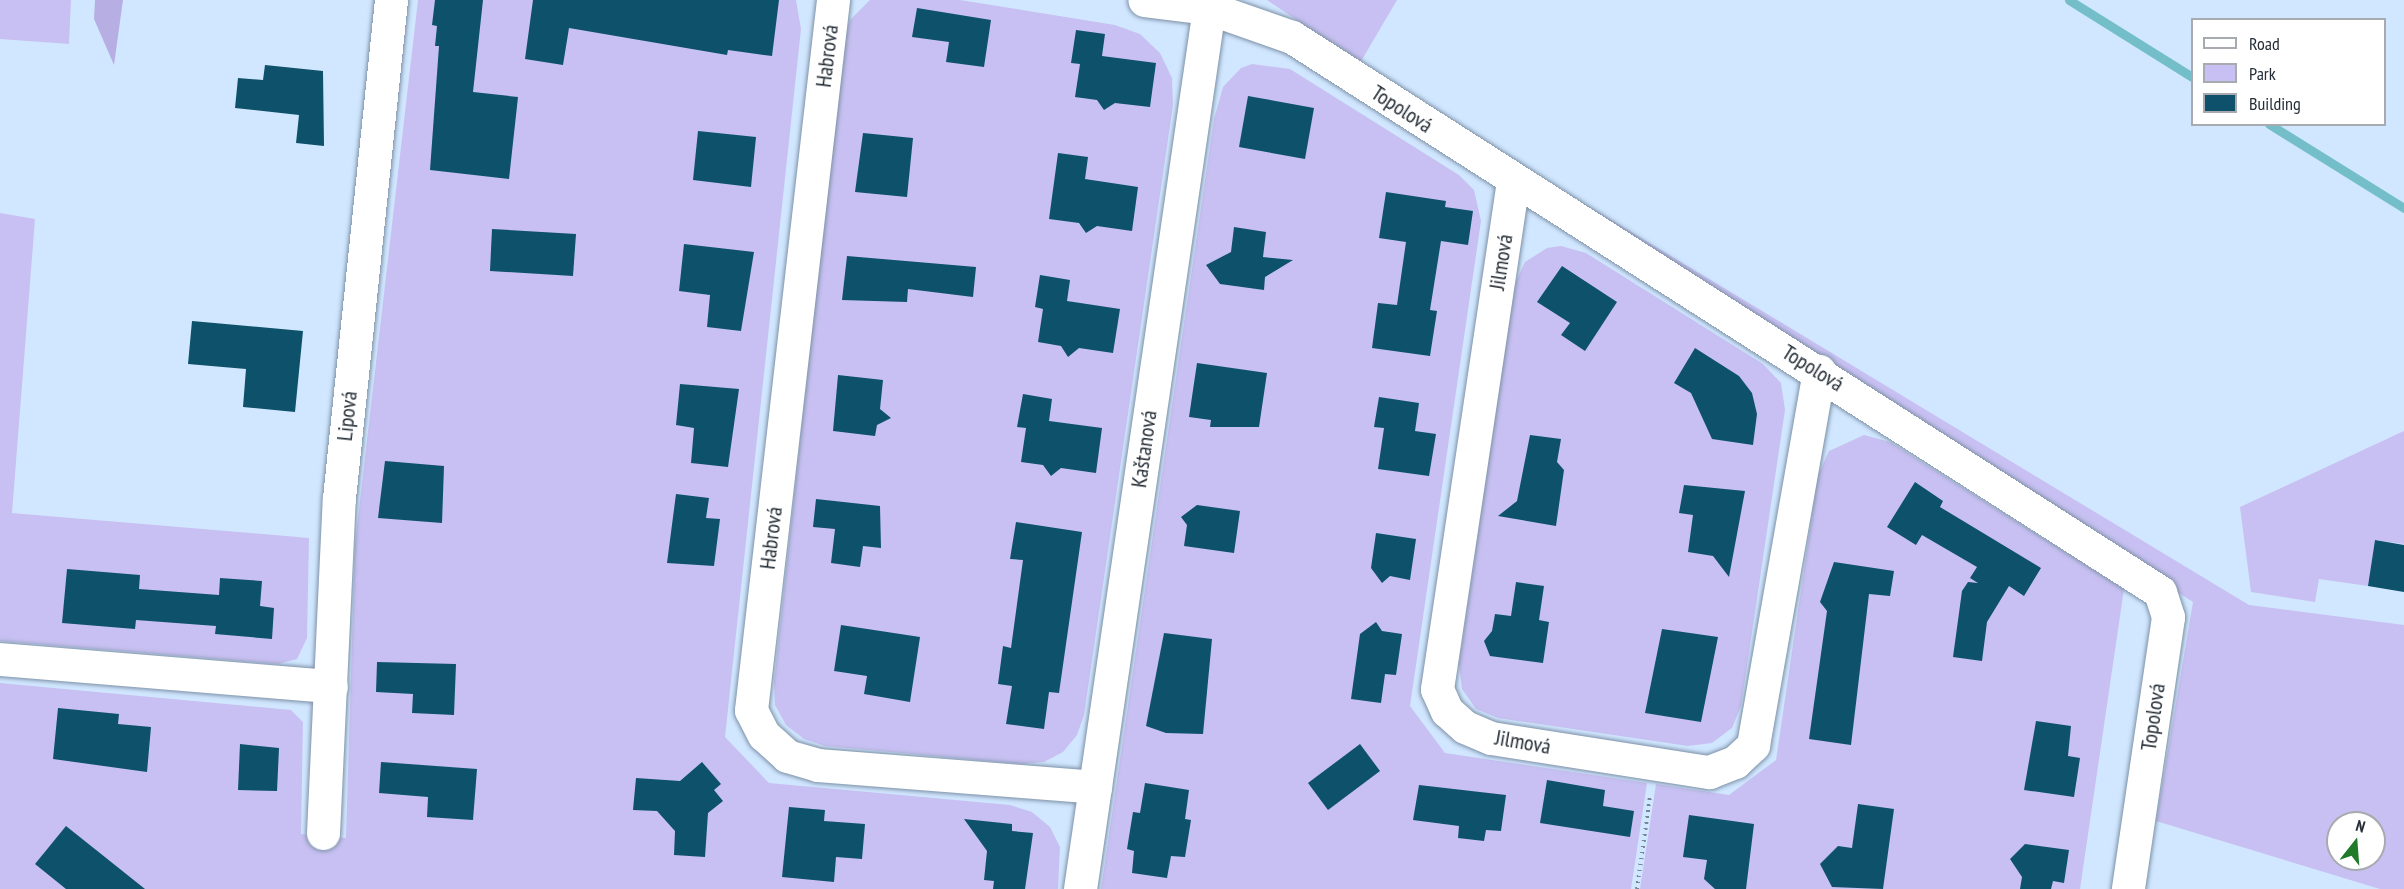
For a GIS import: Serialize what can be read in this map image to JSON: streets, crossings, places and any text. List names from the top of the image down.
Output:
{
  "streets": {
    "street": [
      "Habrová",
      "Topolová",
      "Jilmová",
      "Lipová",
      "Kaštanová"
    ]
  },
  "crossings": [
    ["Habrová", "Kaštanová"],
    ["Topolová", "Jilmová"],
    ["Topolová", "Kaštanová"]
  ],
  "legend": ["Road", "Park", "Building"],
  "north": "top"
}
